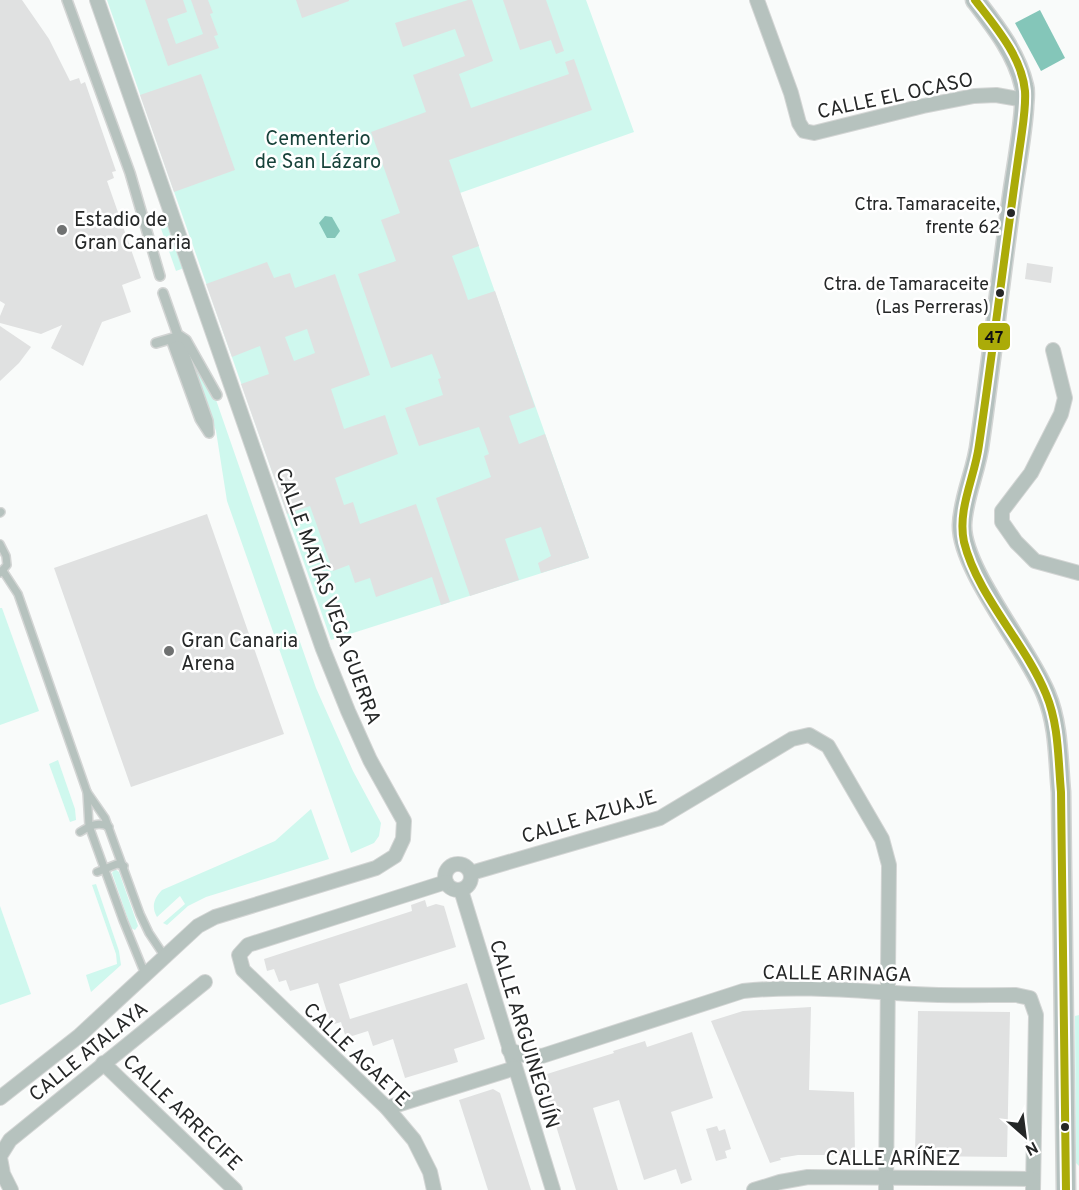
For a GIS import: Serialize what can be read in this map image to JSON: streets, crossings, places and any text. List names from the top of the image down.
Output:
{
  "streets": {
    "street": [
      "CALLE EL OCASO",
      "CALLE MATÍAS VEGA GUERRA",
      "CALLE AZUAJE",
      "CALLE ARINAGA",
      "CALLE ARGUINEGUÍN",
      "CALLE ATALAYA",
      "CALLE AGAETE",
      "CALLE ARRECIFE",
      "CALLE ARÍÑEZ"
    ]
  },
  "crossings": [
    ["CALLE AZUAJE", "CALLE ARINAGA"],
    ["CALLE AZUAJE", "CALLE ARGUINEGUÍN"],
    ["CALLE AZUAJE", "CALLE AGAETE"],
    ["CALLE ARINAGA", "CALLE ARGUINEGUÍN"],
    ["CALLE ARINAGA", "CALLE ARÍÑEZ"],
    ["CALLE ARGUINEGUÍN", "CALLE AGAETE"],
    ["CALLE ATALAYA", "CALLE ARRECIFE"]
  ],
  "parks": ["Cementerio de San Lázaro"],
  "places": [
    "Ctra. Tamaraceite, frente 62",
    "Estadio de Gran Canaria",
    "Ctra. de Tamaraceite (Las Perreras)",
    "Gran Canaria Arena"
  ],
  "lines": ["transit line 47"],
  "north": "bottom right"
}
